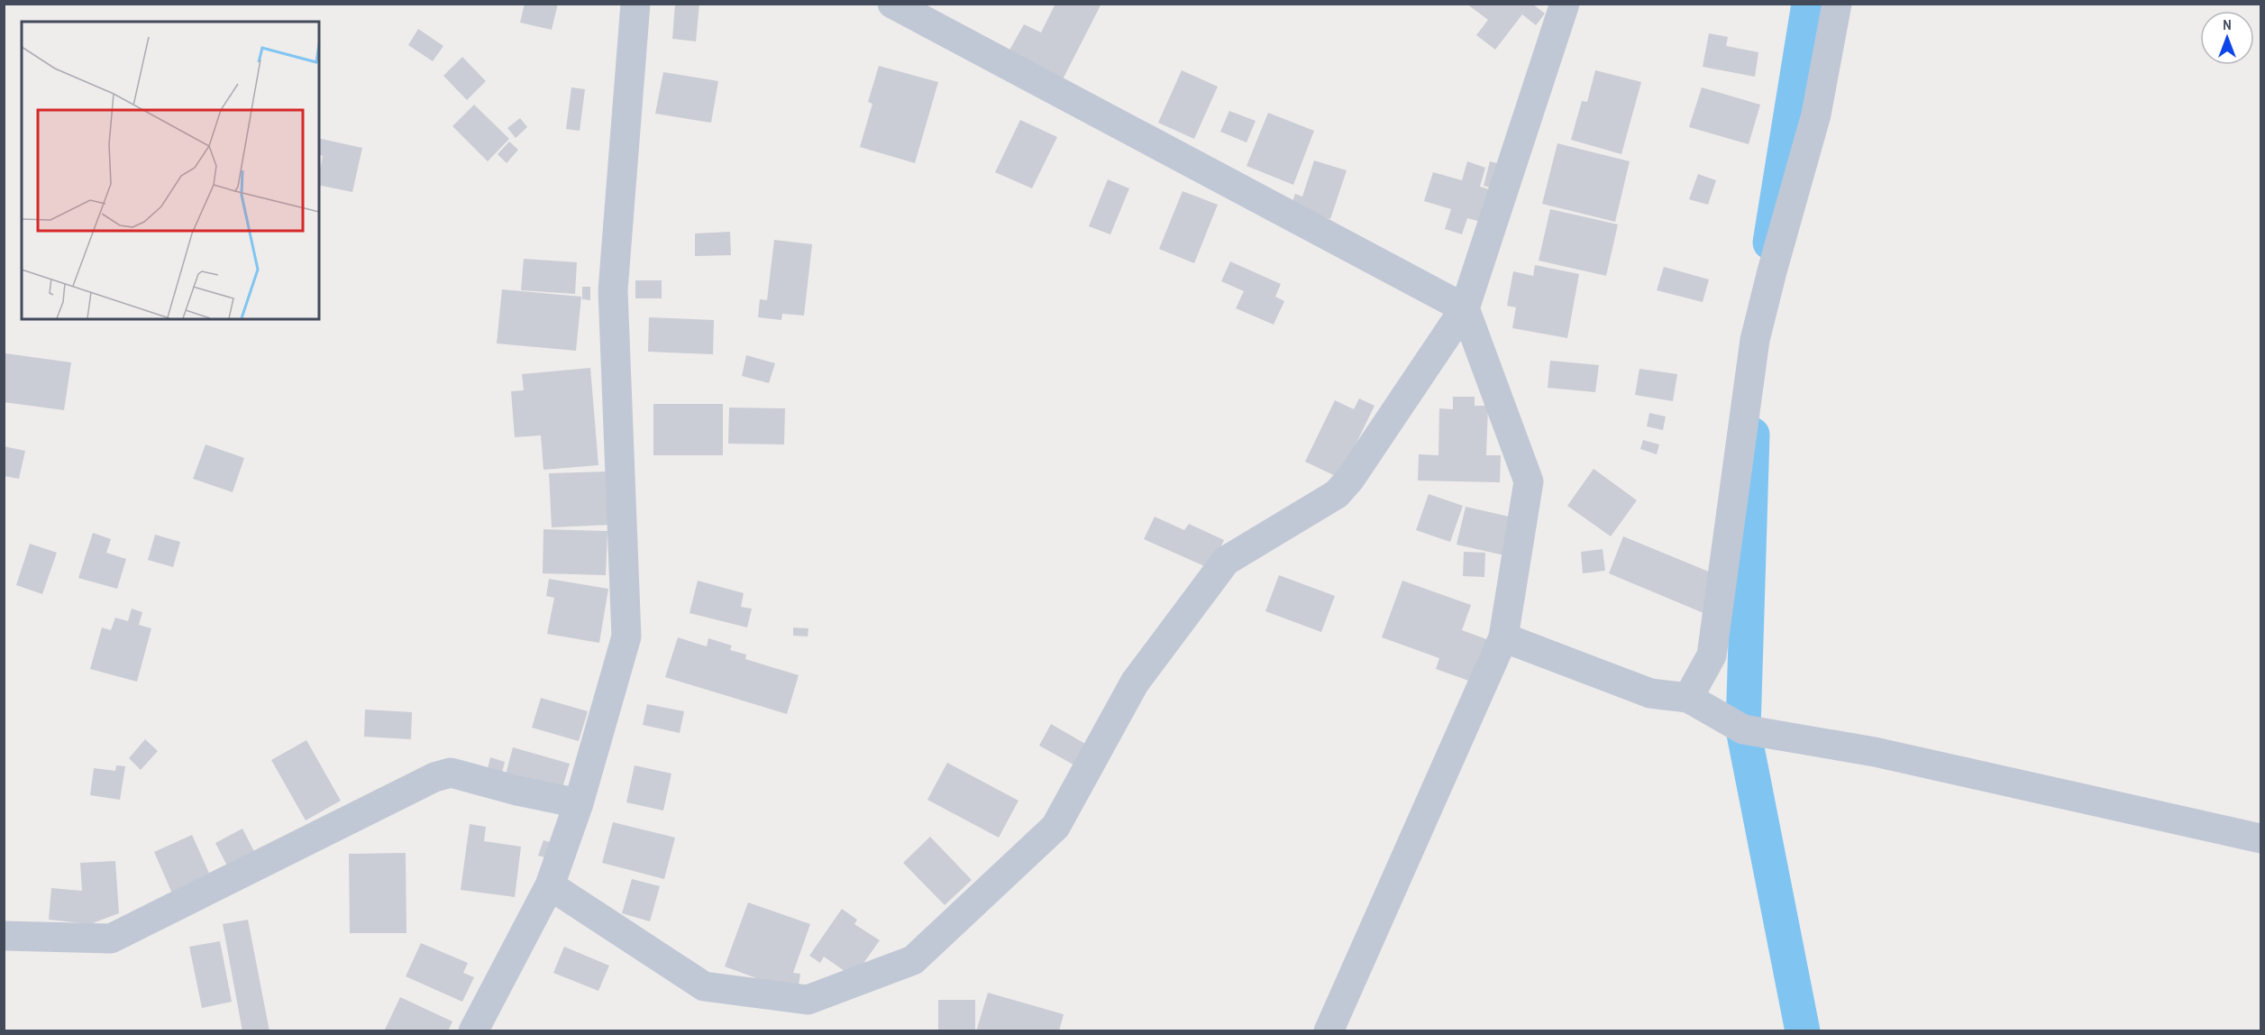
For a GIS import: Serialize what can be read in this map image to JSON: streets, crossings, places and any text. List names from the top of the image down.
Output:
{
  "north": "top"
}
